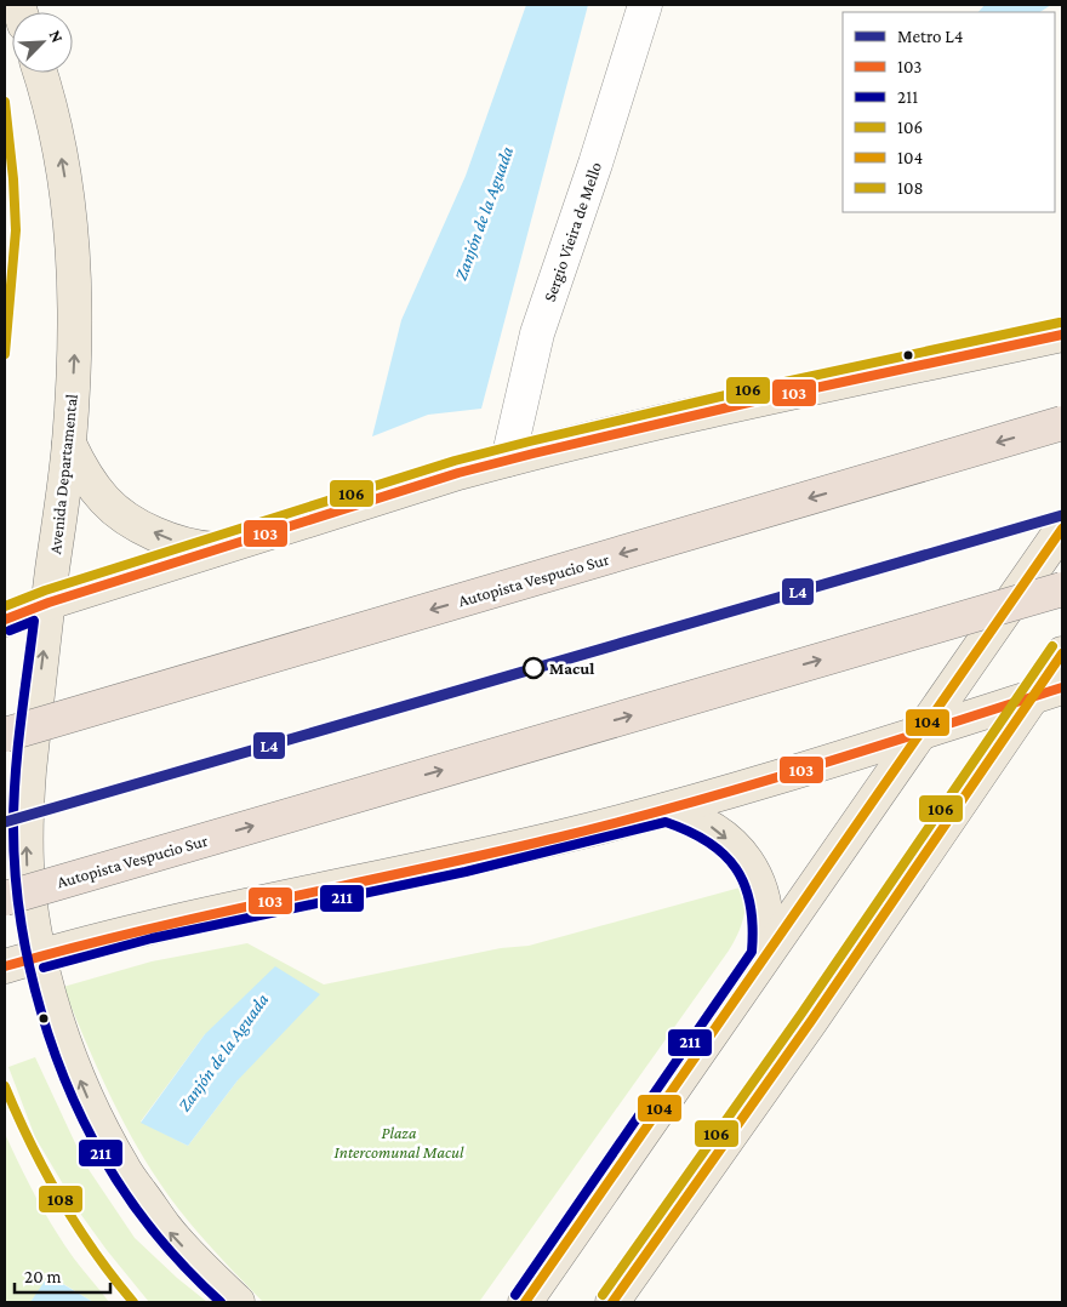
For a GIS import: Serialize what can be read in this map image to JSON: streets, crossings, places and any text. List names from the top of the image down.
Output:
{
  "streets": {
    "highway": ["Autopista Vespucio Sur"],
    "main road": ["Avenida Departamental"],
    "street": ["Sergio Vieira de Mello"]
  },
  "one_way": ["Avenida Departamental"],
  "water": ["Zanjón de la Aguada"],
  "parks": ["Plaza Intercomunal Macul"],
  "places": ["Macul"],
  "lines": [
    "transit line 108",
    "transit line 106",
    "transit line 103",
    "metro line L4",
    "transit line 104",
    "transit line 211"
  ],
  "legend": [
    "Metro L4",
    "103",
    "211",
    "106",
    "104",
    "108"
  ],
  "scale_bar": "20 m",
  "north": "top right"
}
